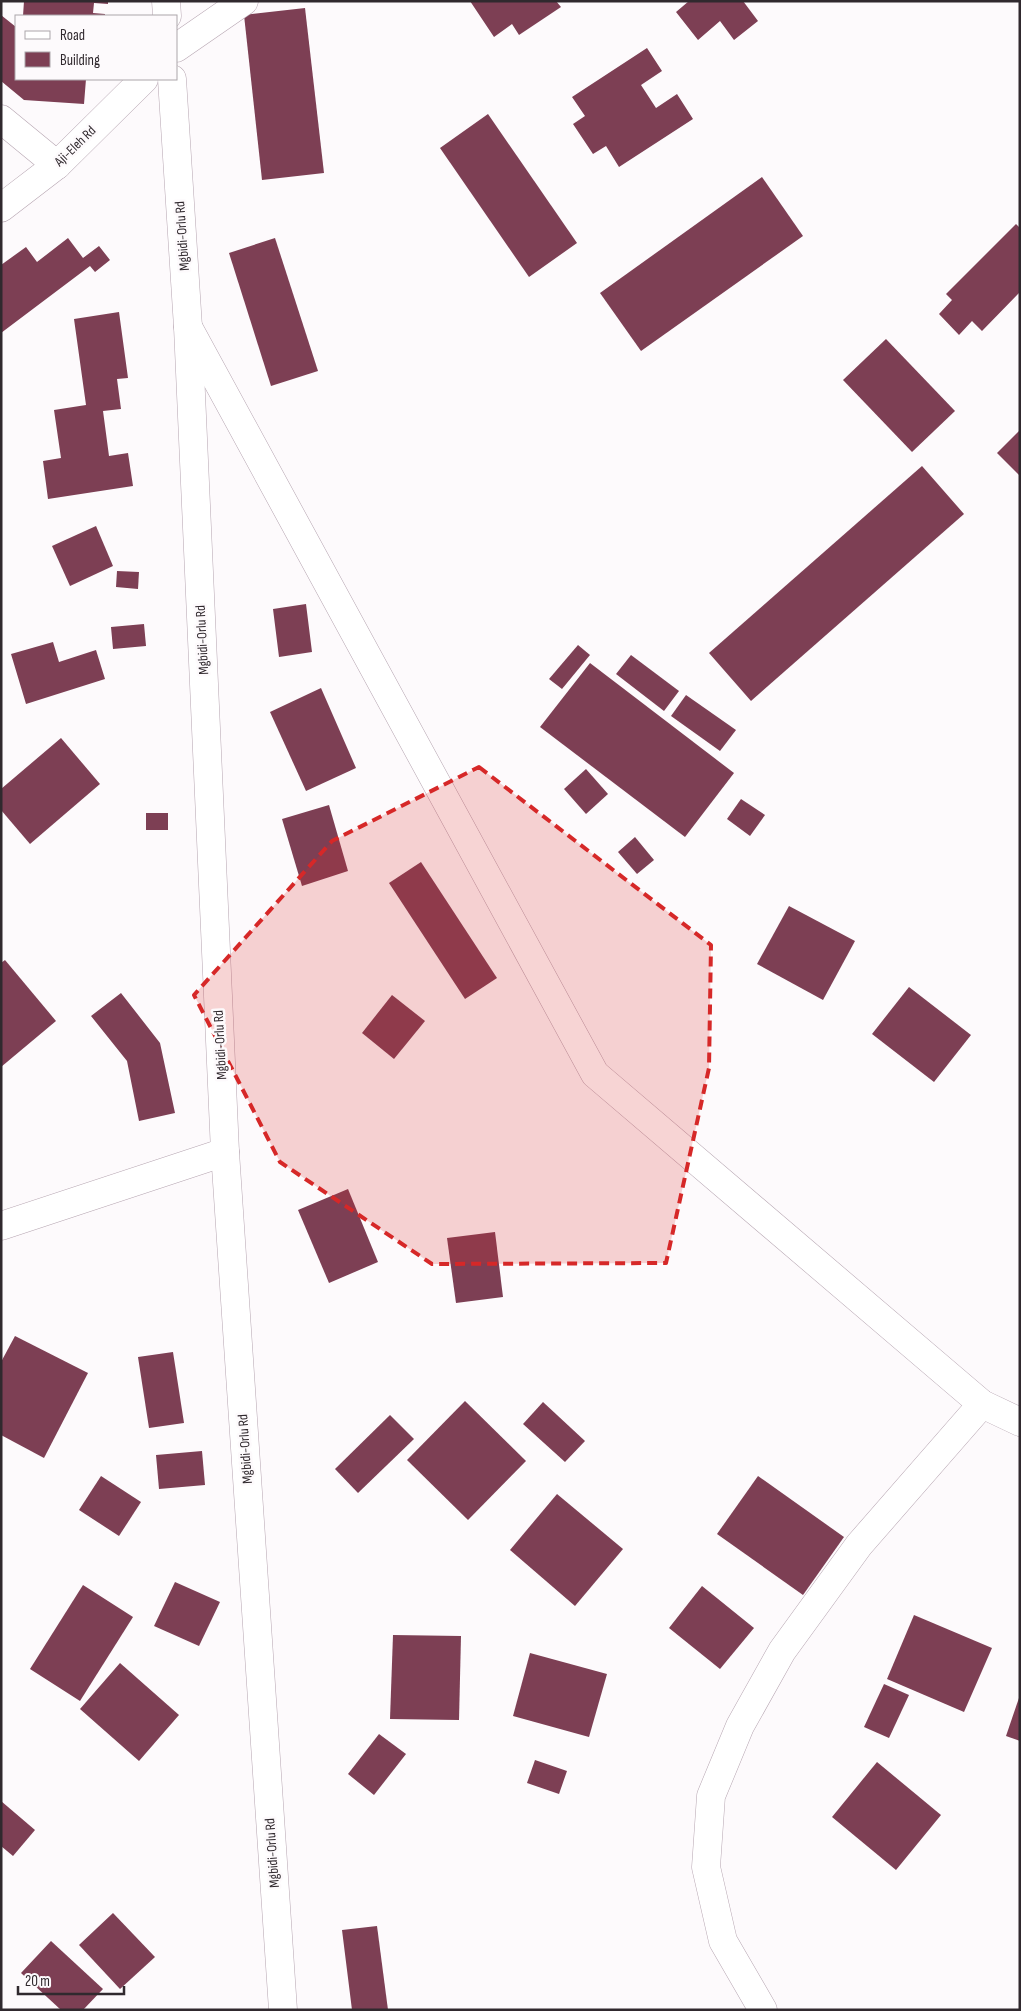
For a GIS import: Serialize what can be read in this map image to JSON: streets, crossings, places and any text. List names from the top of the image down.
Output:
{
  "streets": {
    "street": ["Aji-Eleh Rd", "Mgbidi-Orlu Rd"]
  },
  "legend": ["Road", "Building"],
  "scale_bar": "20 m"
}
